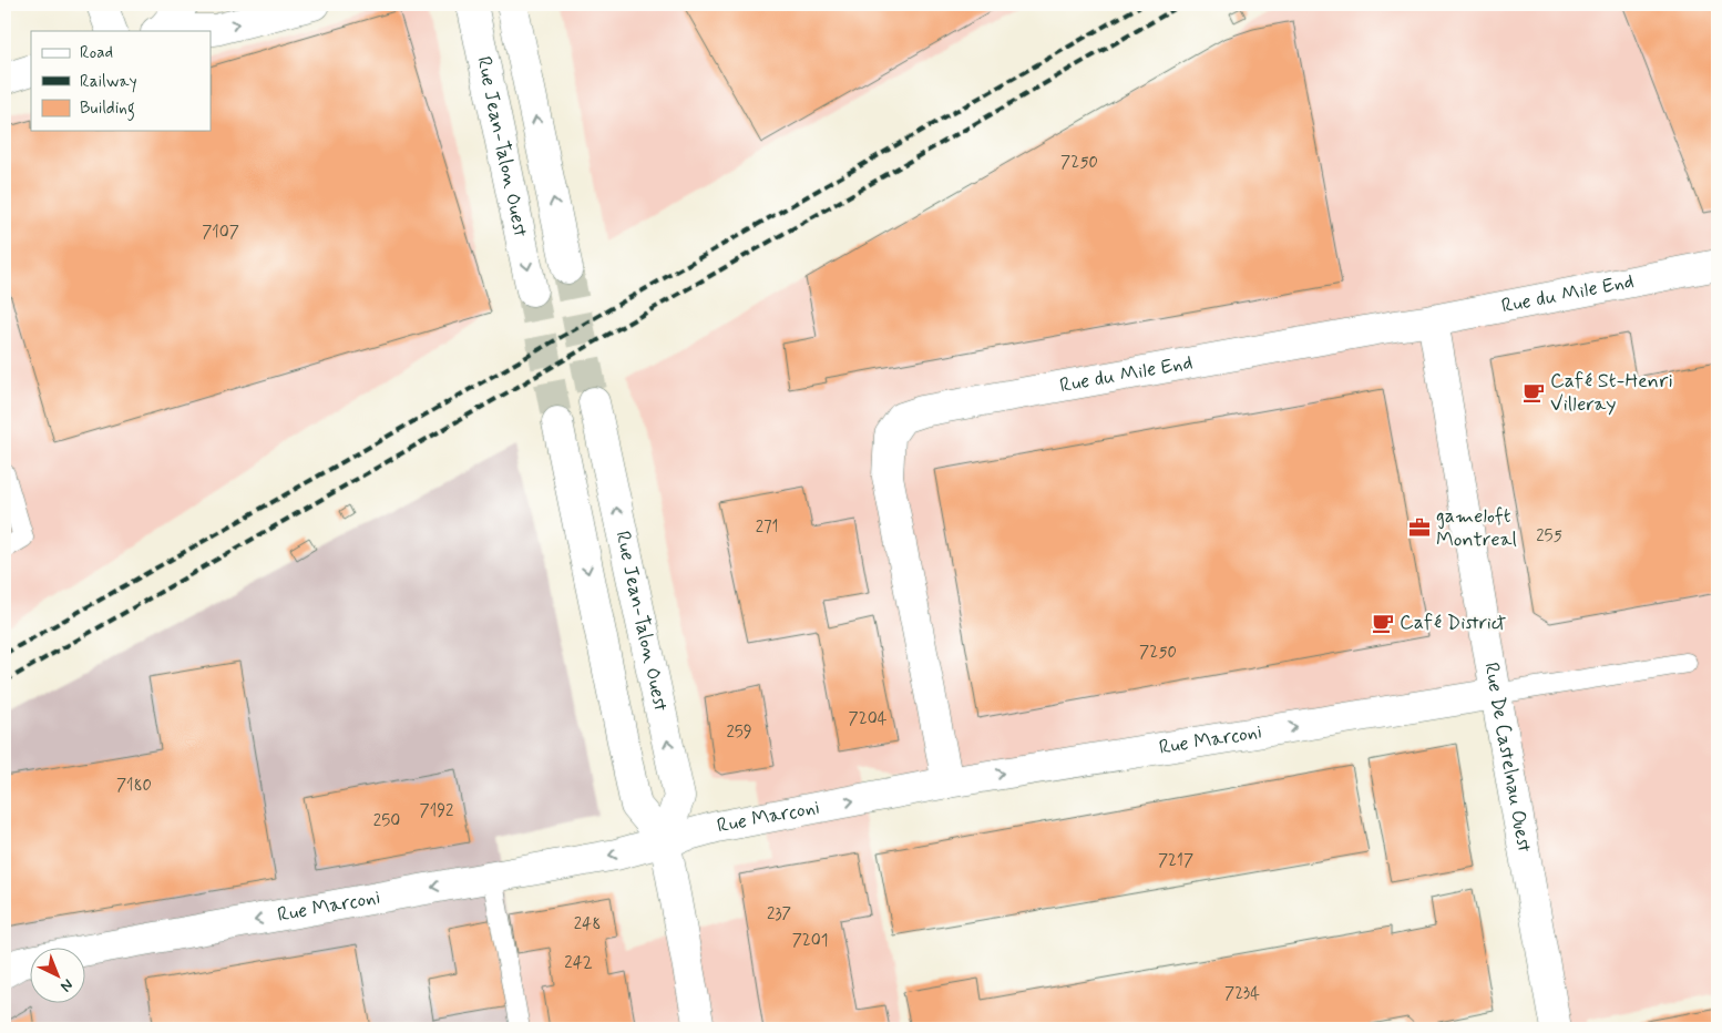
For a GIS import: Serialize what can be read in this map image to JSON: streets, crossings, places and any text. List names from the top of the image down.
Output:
{
  "streets": {
    "street": [
      "Rue Jean-Talon Ouest",
      "Rue du Mile End",
      "Rue Marconi",
      "Rue De Castelnau Ouest"
    ]
  },
  "crossings": [
    ["Rue Jean-Talon Ouest", "Rue Marconi"],
    ["Rue du Mile End", "Rue Marconi"],
    ["Rue du Mile End", "Rue De Castelnau Ouest"],
    ["Rue Marconi", "Rue De Castelnau Ouest"]
  ],
  "places": {
    "cafe": ["Café St-Henri Villeray", "Café District"],
    "office": ["gameloft Montreal"]
  },
  "house_numbers": [
    "7250",
    "7107",
    "271",
    "255",
    "7250",
    "7204",
    "259",
    "7180",
    "7192",
    "250",
    "7217",
    "237",
    "248",
    "7201",
    "242",
    "7234"
  ],
  "legend": ["Road", "Railway", "Building"],
  "north": "bottom right"
}
